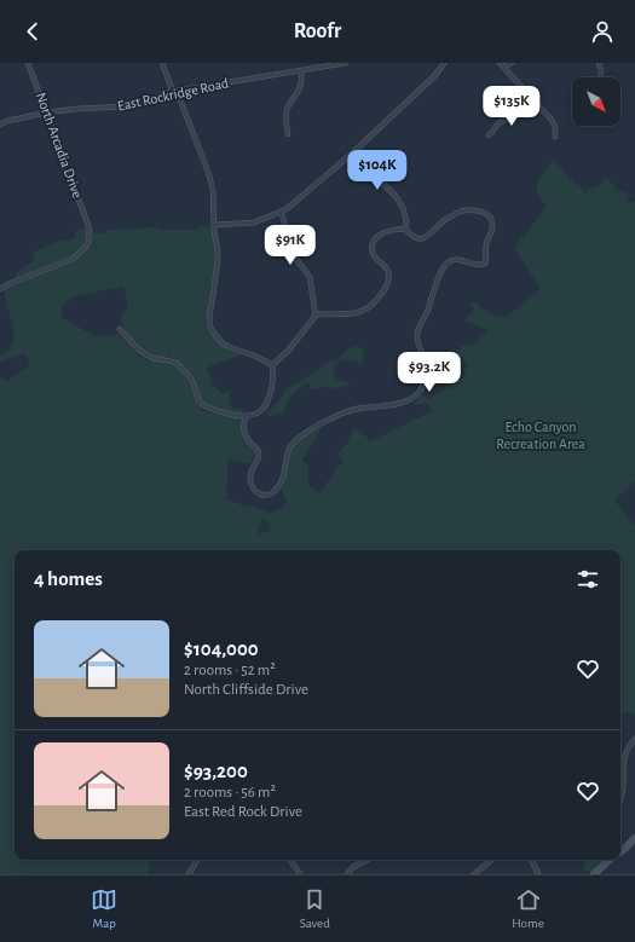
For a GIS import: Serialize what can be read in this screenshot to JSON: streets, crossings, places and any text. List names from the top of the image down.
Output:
{
  "streets": {
    "street": ["East Rockridge Road", "North Arcadia Drive"]
  },
  "crossings": [
    ["East Rockridge Road", "North Arcadia Drive"]
  ],
  "parks": ["Echo Canyon Recreation Area"],
  "north": "bottom right",
  "page": {
    "header": "Roofr",
    "price": [
      "$135K",
      "$104K",
      "$91K",
      "$93.2K"
    ],
    "heading": "4 homes",
    "list": [
      {
        "name": "$104,000",
        "note": "2 rooms · 52 m² · North Cliffside Drive"
      },
      {
        "name": "$93,200",
        "note": "2 rooms · 56 m² · East Red Rock Drive"
      }
    ],
    "tabs": ["Map", "Saved", "Home"]
  }
}
